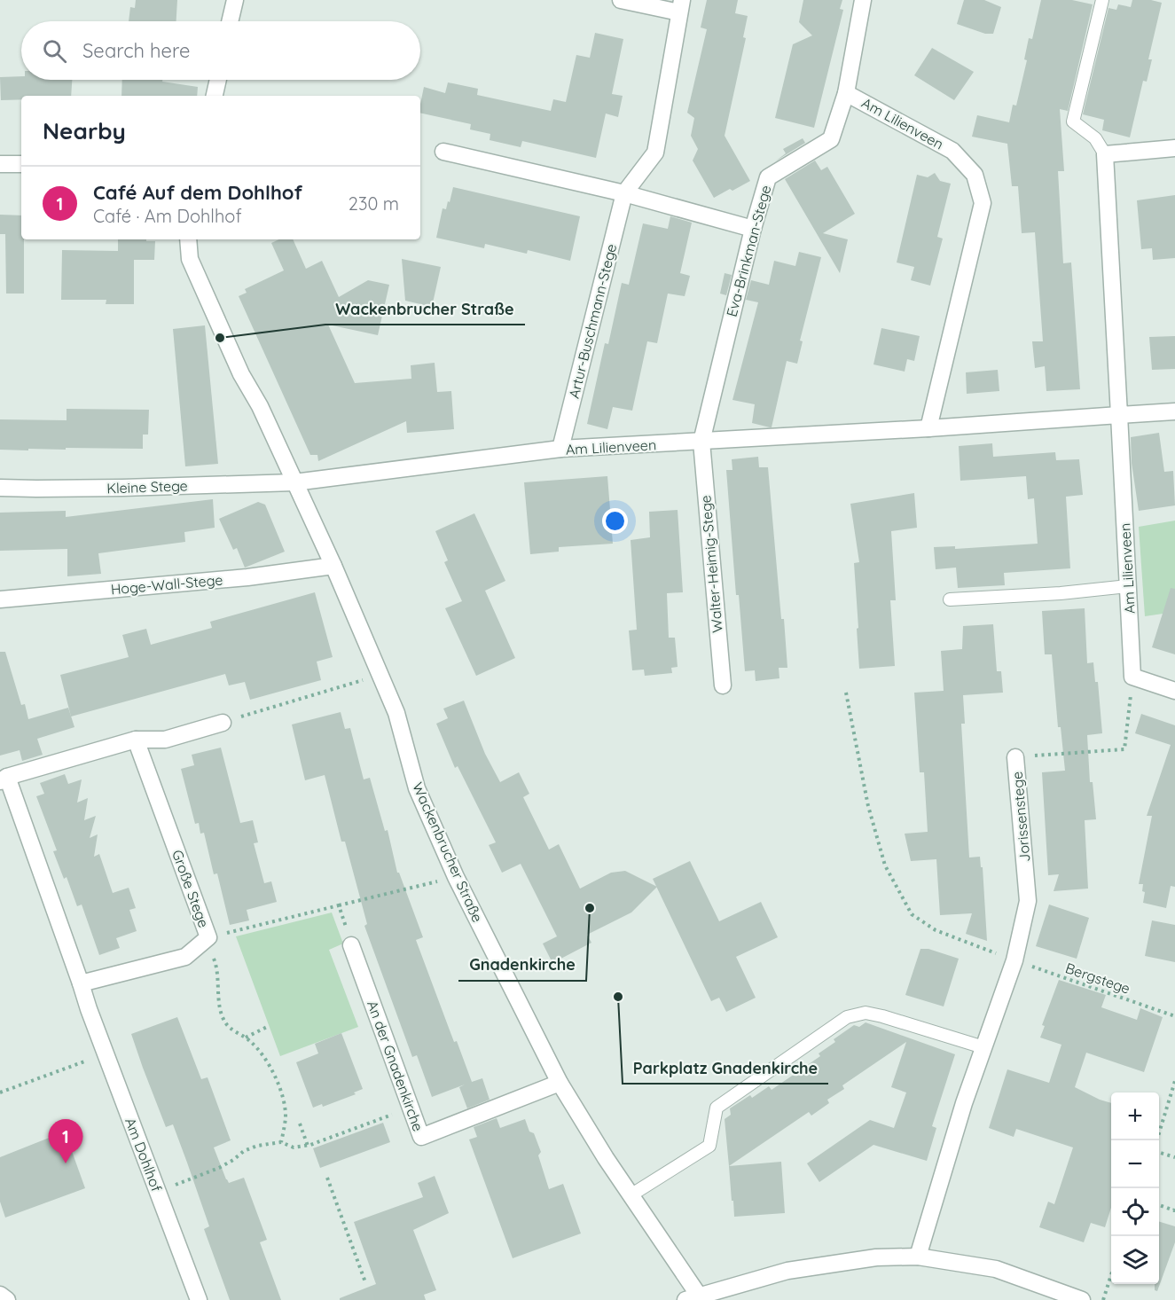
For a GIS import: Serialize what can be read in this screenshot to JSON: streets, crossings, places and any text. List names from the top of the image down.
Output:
{
  "streets": {
    "street": [
      "Am Lilienveen",
      "Eva-Brinkman-Stege",
      "Artur-Buschmann-Stege",
      "Kleine Stege",
      "Walter-Heimig-Stege",
      "Hoge-Wall-Stege",
      "Jorissenstege",
      "Wackenbrucher Straße",
      "Große Stege",
      "An der Gnadenkirche",
      "Am Dohlhof"
    ],
    "path": ["Bergstege"]
  },
  "crossings": [
    ["Am Lilienveen", "Eva-Brinkman-Stege"],
    ["Am Lilienveen", "Artur-Buschmann-Stege"],
    ["Am Lilienveen", "Kleine Stege"],
    ["Am Lilienveen", "Walter-Heimig-Stege"],
    ["Am Lilienveen", "Jorissenstege"],
    ["Am Lilienveen", "Wackenbrucher Straße"],
    ["Eva-Brinkman-Stege", "Walter-Heimig-Stege"],
    ["Kleine Stege", "Wackenbrucher Straße"],
    ["Hoge-Wall-Stege", "Wackenbrucher Straße"],
    ["Jorissenstege", "Bergstege"],
    ["Wackenbrucher Straße", "An der Gnadenkirche"],
    ["Große Stege", "Am Dohlhof"]
  ],
  "places": ["Wackenbrucher Straße", "Gnadenkirche", "Parkplatz Gnadenkirche"],
  "page": {
    "search": "Search here",
    "heading": "Nearby",
    "list": [
      {
        "mark": "1",
        "name": "Café Auf dem Dohlhof",
        "note": "Café · Am Dohlhof",
        "value": "230 m"
      }
    ],
    "map_buttons": ["+", "−"],
    "pins": "1"
  }
}
